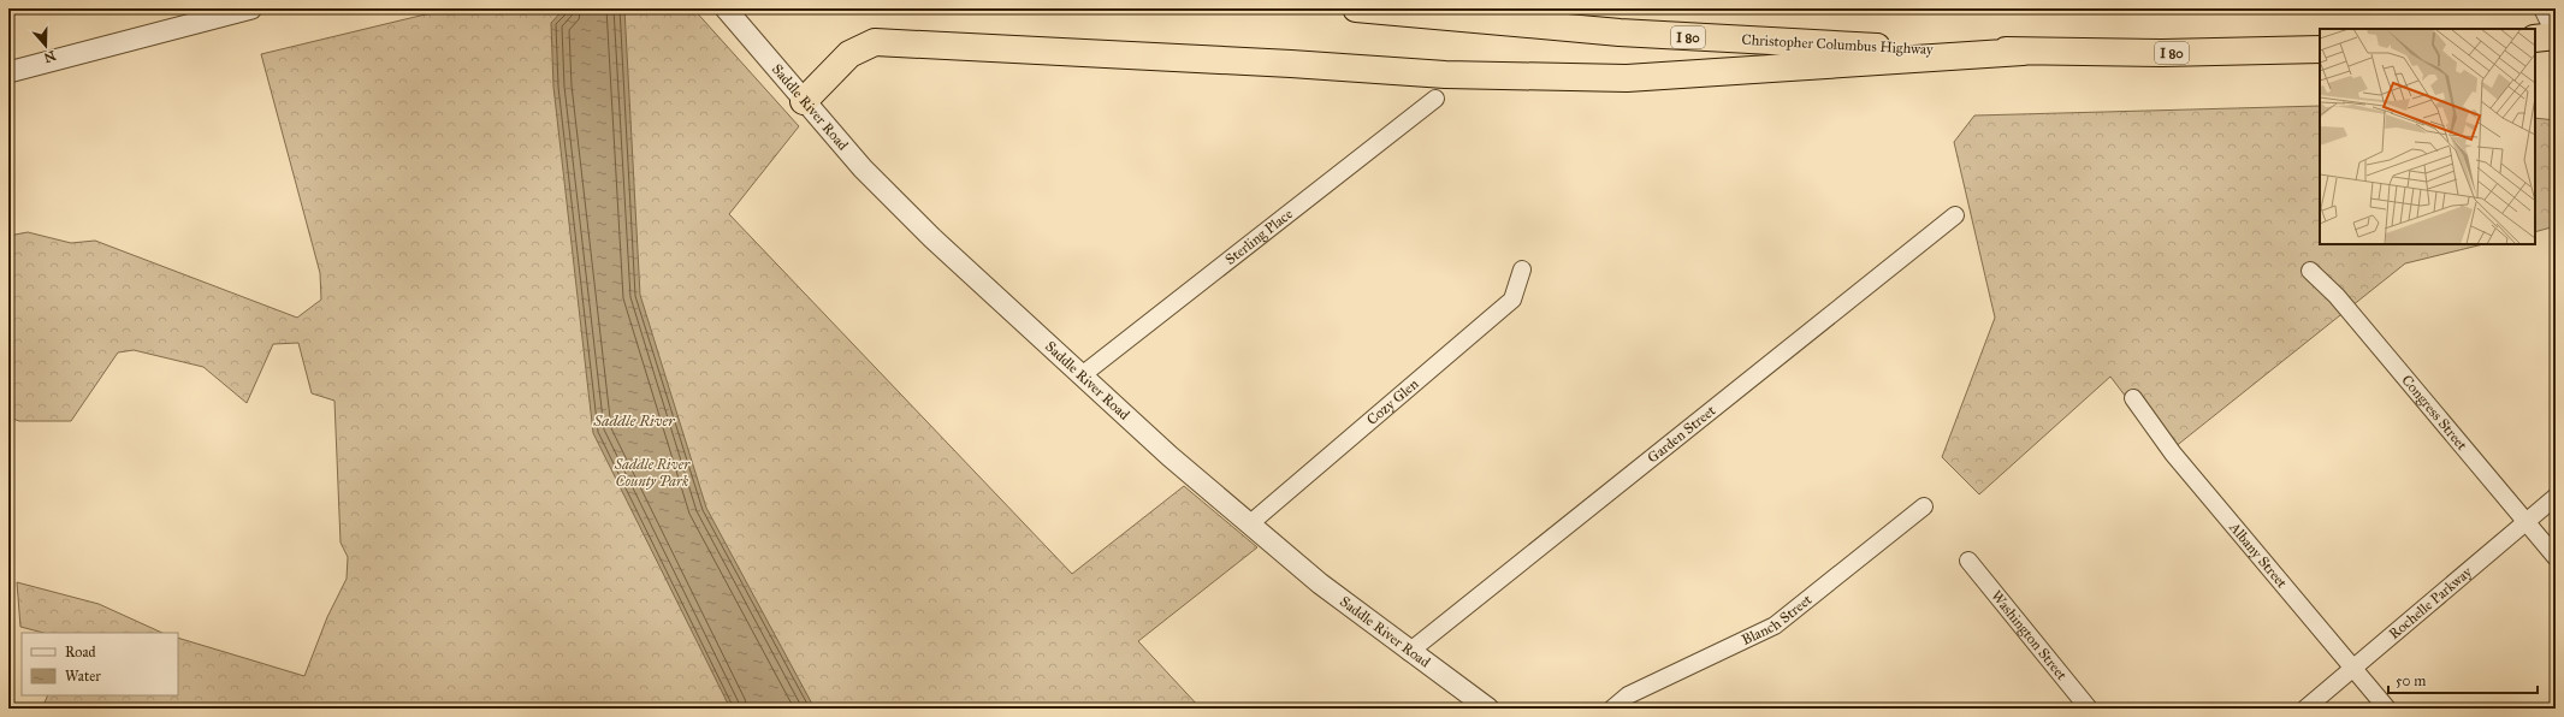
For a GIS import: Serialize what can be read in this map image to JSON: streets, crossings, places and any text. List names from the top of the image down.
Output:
{
  "streets": {
    "highway": ["I 80", "Christopher Columbus Highway"],
    "street": [
      "Saddle River Road",
      "Sterling Place",
      "Cozy Glen",
      "Congress Street",
      "Garden Street",
      "Albany Street",
      "Rochelle Parkway",
      "Blanch Street",
      "Washington Street"
    ]
  },
  "crossings": [
    ["Saddle River Road", "Sterling Place"],
    ["Saddle River Road", "Cozy Glen"],
    ["Saddle River Road", "Garden Street"],
    ["Congress Street", "Rochelle Parkway"],
    ["Albany Street", "Rochelle Parkway"]
  ],
  "water": ["Saddle River"],
  "parks": ["Saddle River County Park"],
  "legend": ["Road", "Water"],
  "scale_bar": "50 m",
  "north": "bottom"
}
